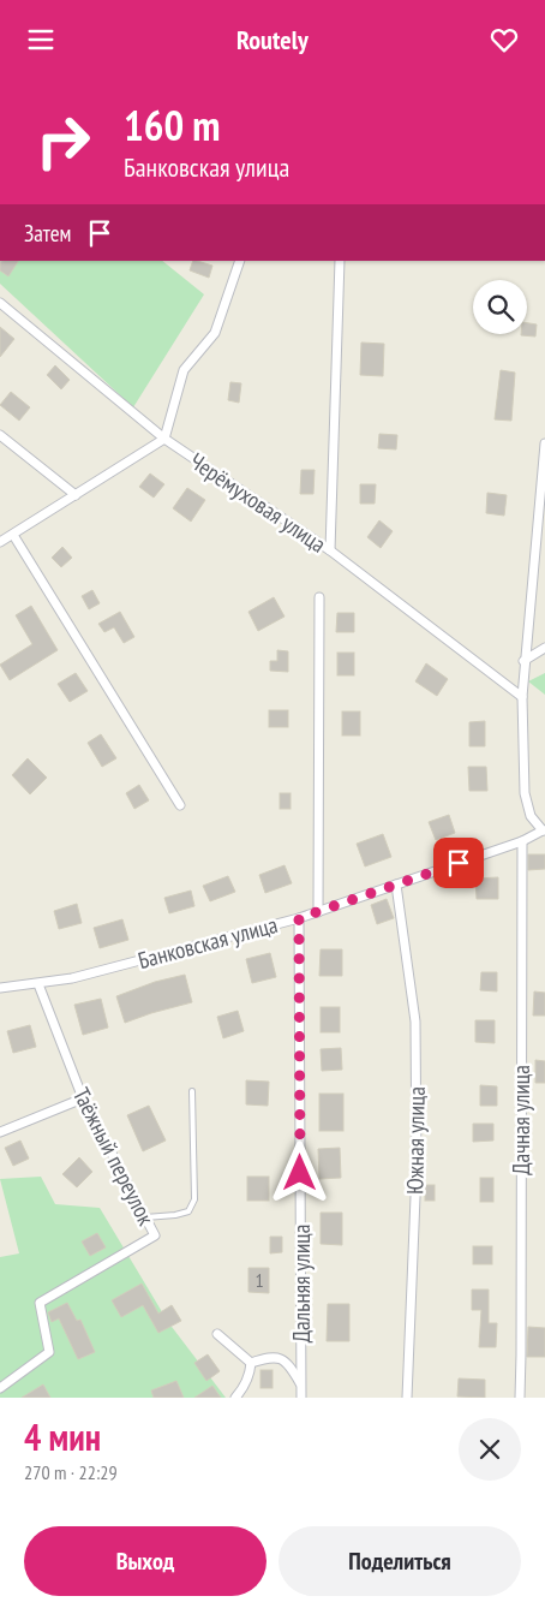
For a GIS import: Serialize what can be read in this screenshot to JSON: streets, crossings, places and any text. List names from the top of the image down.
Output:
{
  "streets": {
    "street": [
      "Черёмуховая улица",
      "Банковская улица",
      "Дачная улица",
      "Южная улица",
      "Таёжный переулок",
      "Дальняя улица"
    ]
  },
  "crossings": [
    ["Банковская улица", "Дачная улица"],
    ["Банковская улица", "Южная улица"],
    ["Банковская улица", "Таёжный переулок"],
    ["Банковская улица", "Дальняя улица"]
  ],
  "house_numbers": ["1"],
  "page": {
    "header": "Routely",
    "turn": ["160 m", "Банковская улица"],
    "then": "Затем",
    "heading": ["4 мин", "270 m · 22:29"],
    "buttons": ["Выход", "Поделиться"]
  }
}
